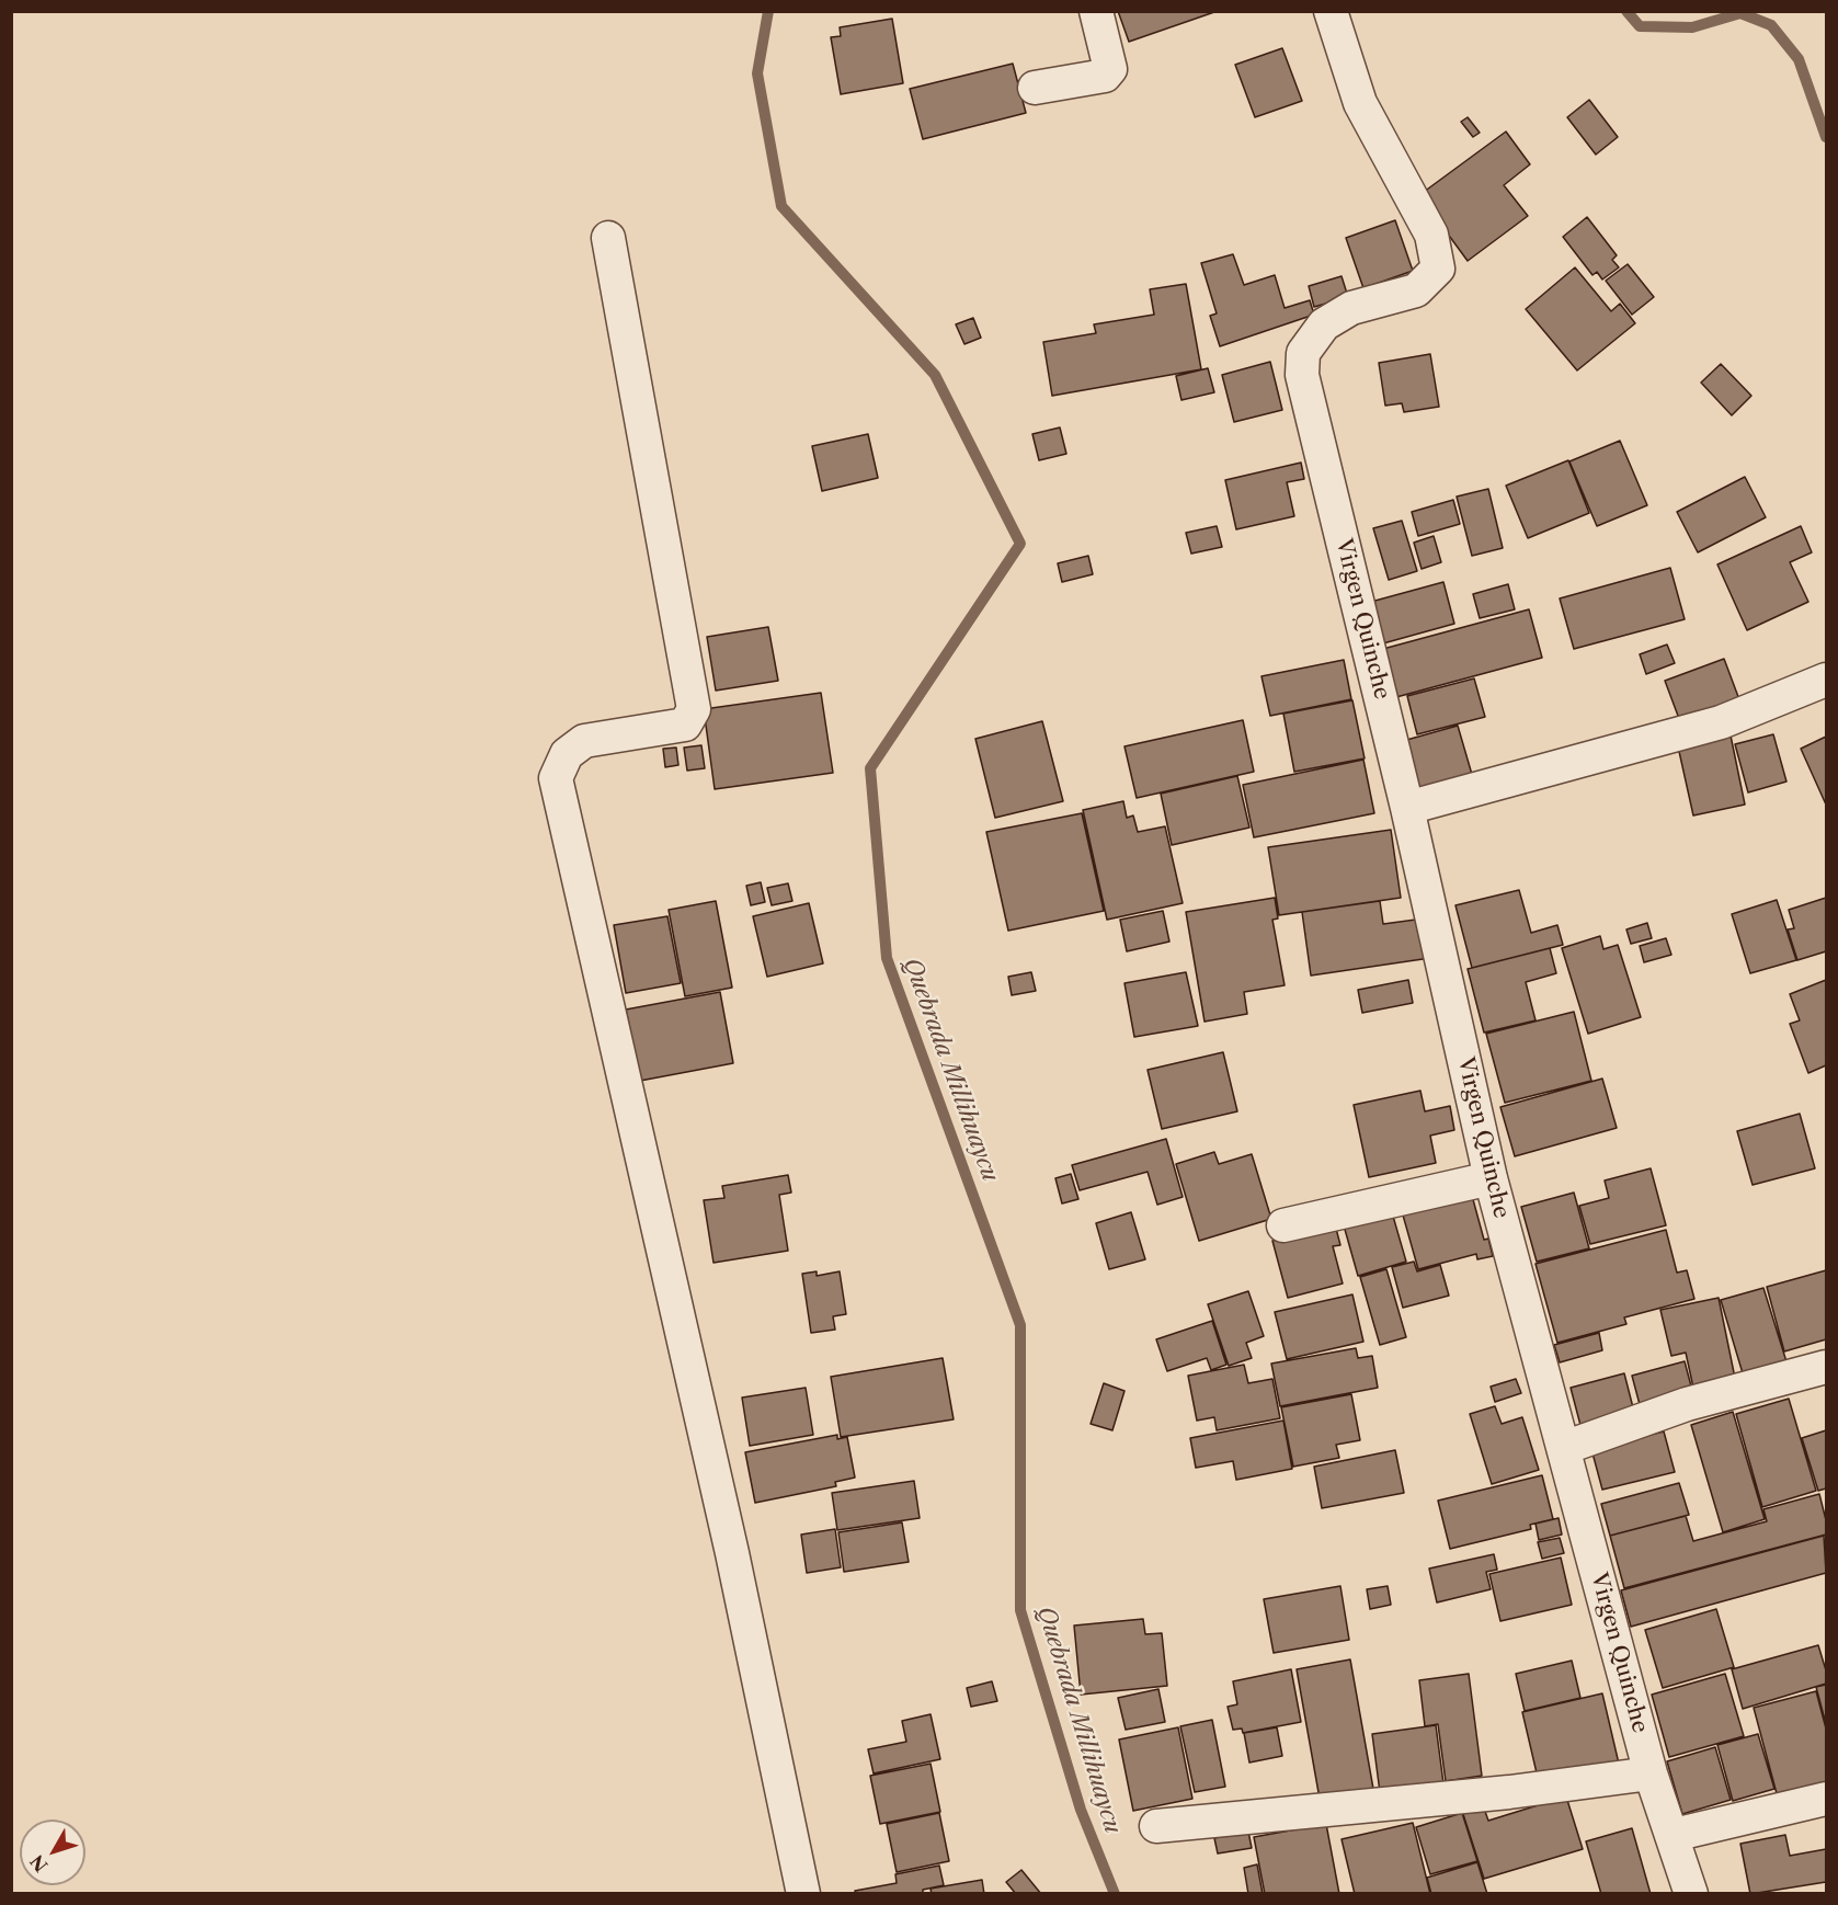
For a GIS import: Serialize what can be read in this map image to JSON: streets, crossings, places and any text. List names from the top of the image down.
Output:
{
  "streets": {
    "street": ["Virgen Quinche"]
  },
  "water": ["Quebrada Millihuaycu"],
  "north": "bottom left"
}
